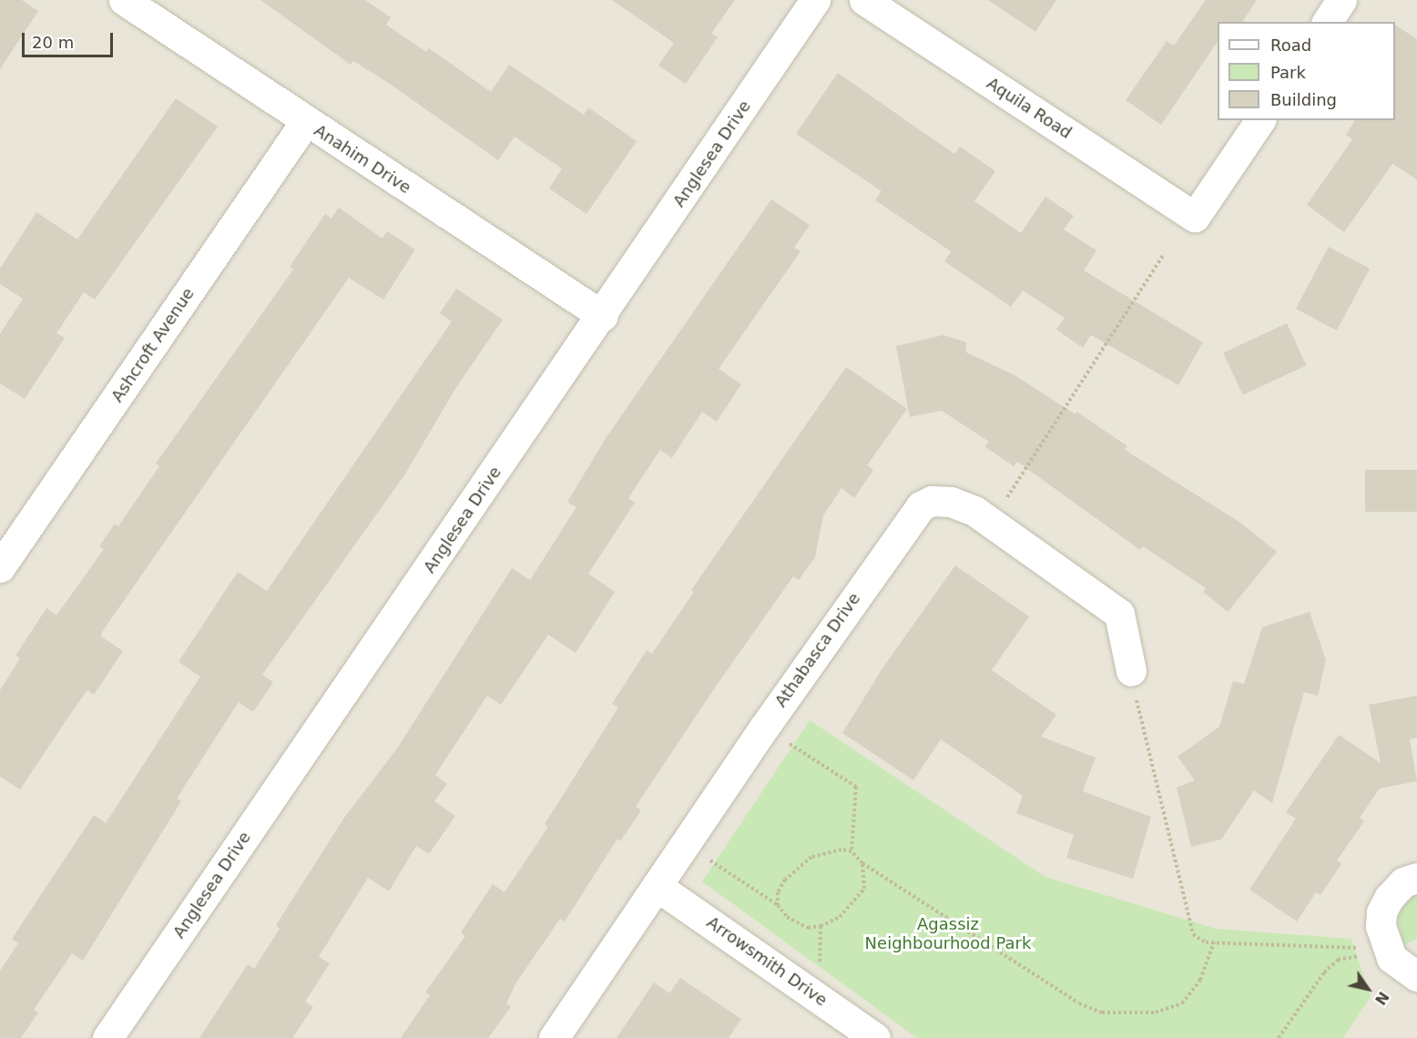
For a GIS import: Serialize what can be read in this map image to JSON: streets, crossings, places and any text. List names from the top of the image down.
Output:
{
  "streets": {
    "street": [
      "Aquila Road",
      "Anglesea Drive",
      "Anahim Drive",
      "Ashcroft Avenue",
      "Athabasca Drive",
      "Arrowsmith Drive"
    ]
  },
  "crossings": [
    ["Anglesea Drive", "Anahim Drive"],
    ["Anahim Drive", "Ashcroft Avenue"],
    ["Athabasca Drive", "Arrowsmith Drive"]
  ],
  "parks": ["Agassiz Neighbourhood Park"],
  "legend": ["Road", "Park", "Building"],
  "scale_bar": "20 m",
  "north": "bottom right"
}
